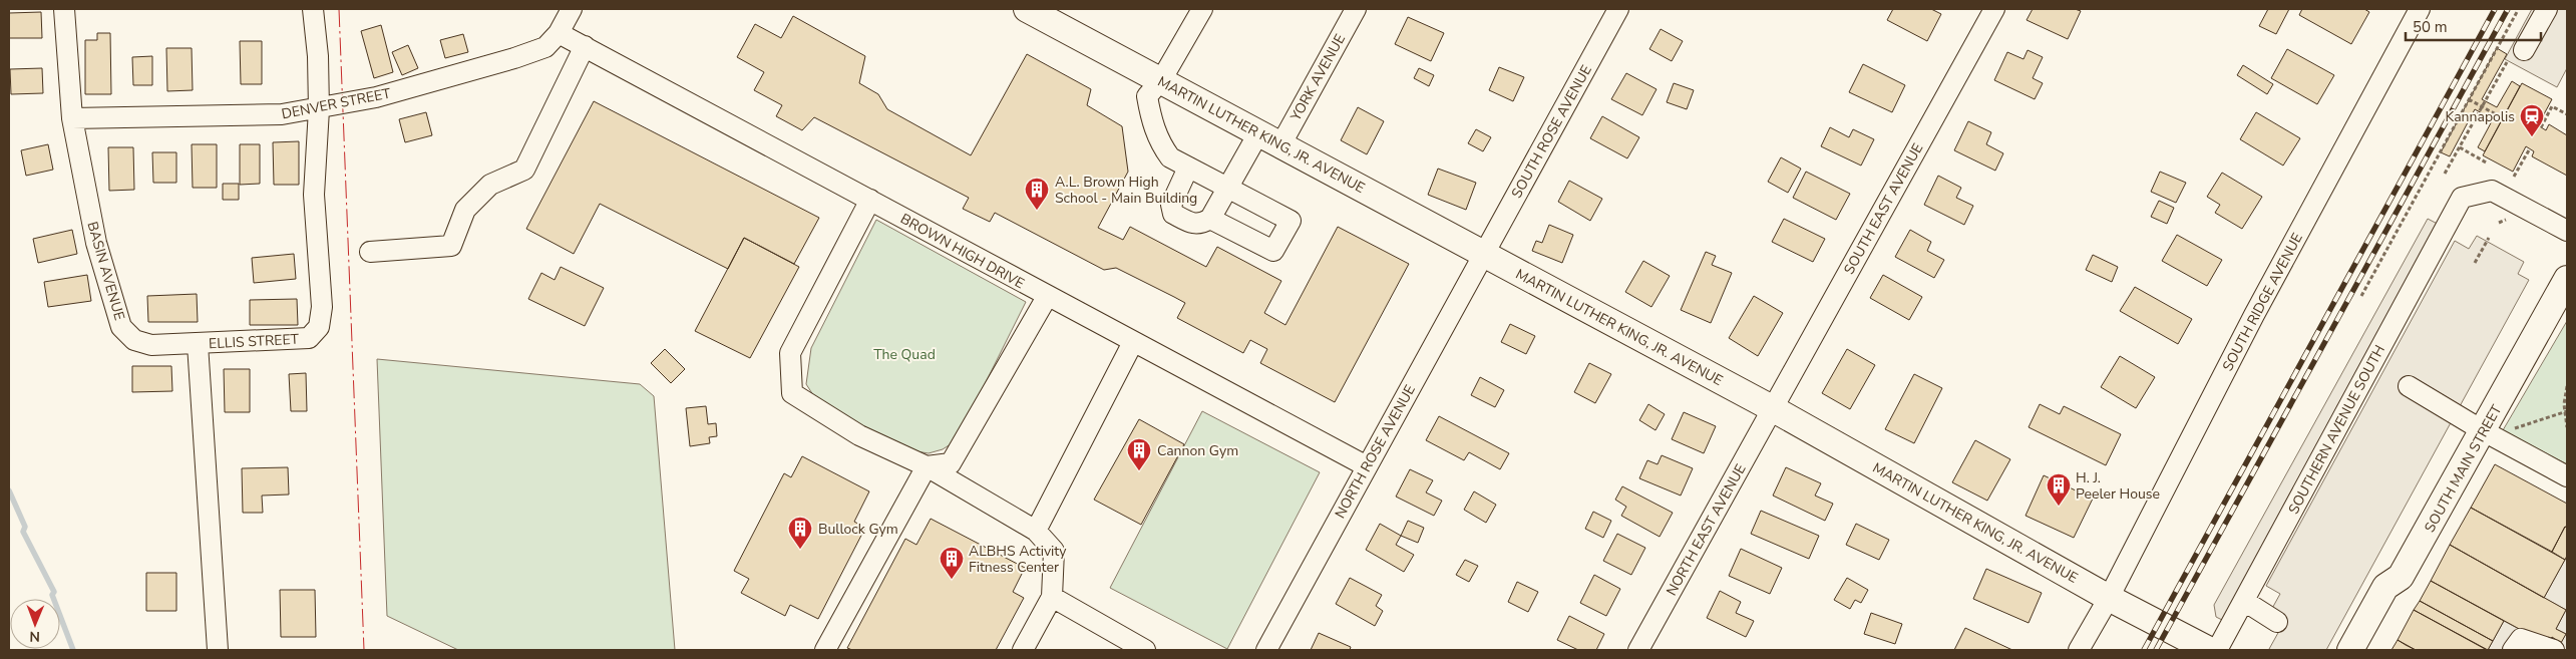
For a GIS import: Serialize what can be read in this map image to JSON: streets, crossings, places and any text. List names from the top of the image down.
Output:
{
  "streets": {
    "main road": ["MARTIN LUTHER KING, JR. AVENUE", "SOUTH MAIN STREET"],
    "street": [
      "YORK AVENUE",
      "DENVER STREET",
      "SOUTH ROSE AVENUE",
      "SOUTH EAST AVENUE",
      "BROWN HIGH DRIVE",
      "BASIN AVENUE",
      "SOUTH RIDGE AVENUE",
      "ELLIS STREET",
      "SOUTHERN AVENUE SOUTH",
      "NORTH ROSE AVENUE",
      "NORTH EAST AVENUE"
    ]
  },
  "crossings": [
    ["YORK AVENUE", "MARTIN LUTHER KING, JR. AVENUE"],
    ["DENVER STREET", "BROWN HIGH DRIVE"],
    ["DENVER STREET", "BASIN AVENUE"],
    ["DENVER STREET", "ELLIS STREET"],
    ["SOUTH ROSE AVENUE", "MARTIN LUTHER KING, JR. AVENUE"],
    ["SOUTH ROSE AVENUE", "NORTH ROSE AVENUE"],
    ["MARTIN LUTHER KING, JR. AVENUE", "SOUTH EAST AVENUE"],
    ["MARTIN LUTHER KING, JR. AVENUE", "SOUTH RIDGE AVENUE"],
    ["MARTIN LUTHER KING, JR. AVENUE", "NORTH ROSE AVENUE"],
    ["MARTIN LUTHER KING, JR. AVENUE", "NORTH EAST AVENUE"],
    ["SOUTH EAST AVENUE", "NORTH EAST AVENUE"],
    ["BROWN HIGH DRIVE", "NORTH ROSE AVENUE"],
    ["BASIN AVENUE", "ELLIS STREET"]
  ],
  "parks": ["The Quad"],
  "places": {
    "station": ["Kannapolis"],
    "building": [
      "A.L. Brown High School - Main Building",
      "Cannon Gym",
      "H. J. Peeler House",
      "Bullock Gym",
      "ALBHS Activity Fitness Center"
    ]
  },
  "scale_bar": "50 m",
  "north": "bottom"
}
